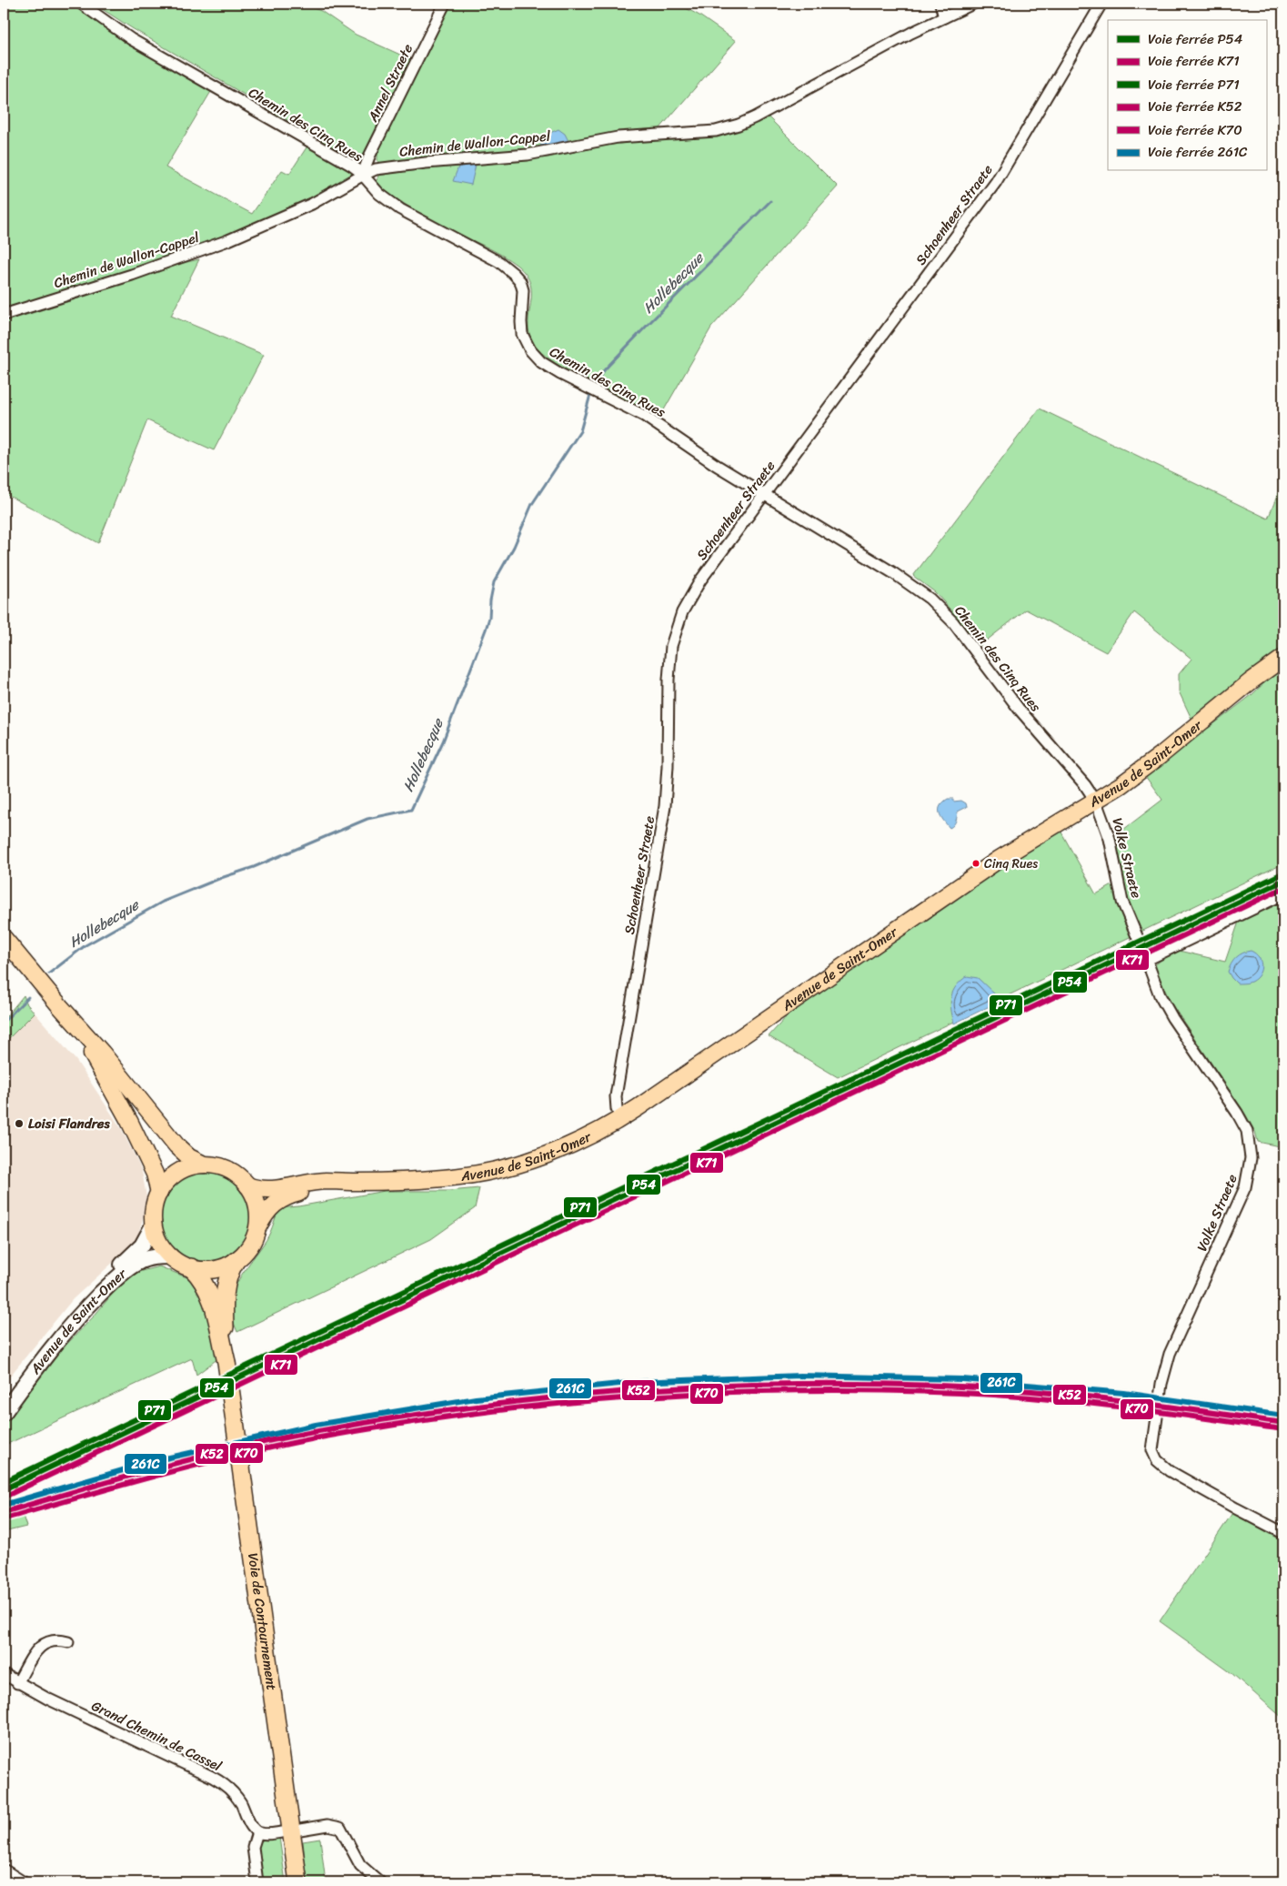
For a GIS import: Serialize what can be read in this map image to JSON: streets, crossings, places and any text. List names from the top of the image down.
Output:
{
  "streets": {
    "highway": ["Voie de Contournement"],
    "main road": ["Avenue de Saint-Omer"],
    "street": [
      "Annel Straete",
      "Chemin des Cinq Rues",
      "Chemin de Wallon-Cappel",
      "Schoenheer Straete",
      "Volke Straete",
      "Grand Chemin de Cassel"
    ]
  },
  "crossings": [
    ["Annel Straete", "Chemin des Cinq Rues"],
    ["Annel Straete", "Chemin de Wallon-Cappel"],
    ["Chemin des Cinq Rues", "Chemin de Wallon-Cappel"],
    ["Chemin des Cinq Rues", "Schoenheer Straete"],
    ["Chemin des Cinq Rues", "Avenue de Saint-Omer"],
    ["Chemin des Cinq Rues", "Volke Straete"],
    ["Schoenheer Straete", "Avenue de Saint-Omer"],
    ["Avenue de Saint-Omer", "Volke Straete"],
    ["Avenue de Saint-Omer", "Voie de Contournement"]
  ],
  "water": ["Hollebecque"],
  "places": ["Cinq Rues", "Loisi Flandres"],
  "lines": [
    "rail line P71",
    "rail line P54",
    "rail line K71",
    "rail line 261C",
    "rail line K52",
    "rail line K70"
  ],
  "legend": [
    "Voie ferrée P54",
    "Voie ferrée K71",
    "Voie ferrée P71",
    "Voie ferrée K52",
    "Voie ferrée K70",
    "Voie ferrée 261C"
  ]
}
